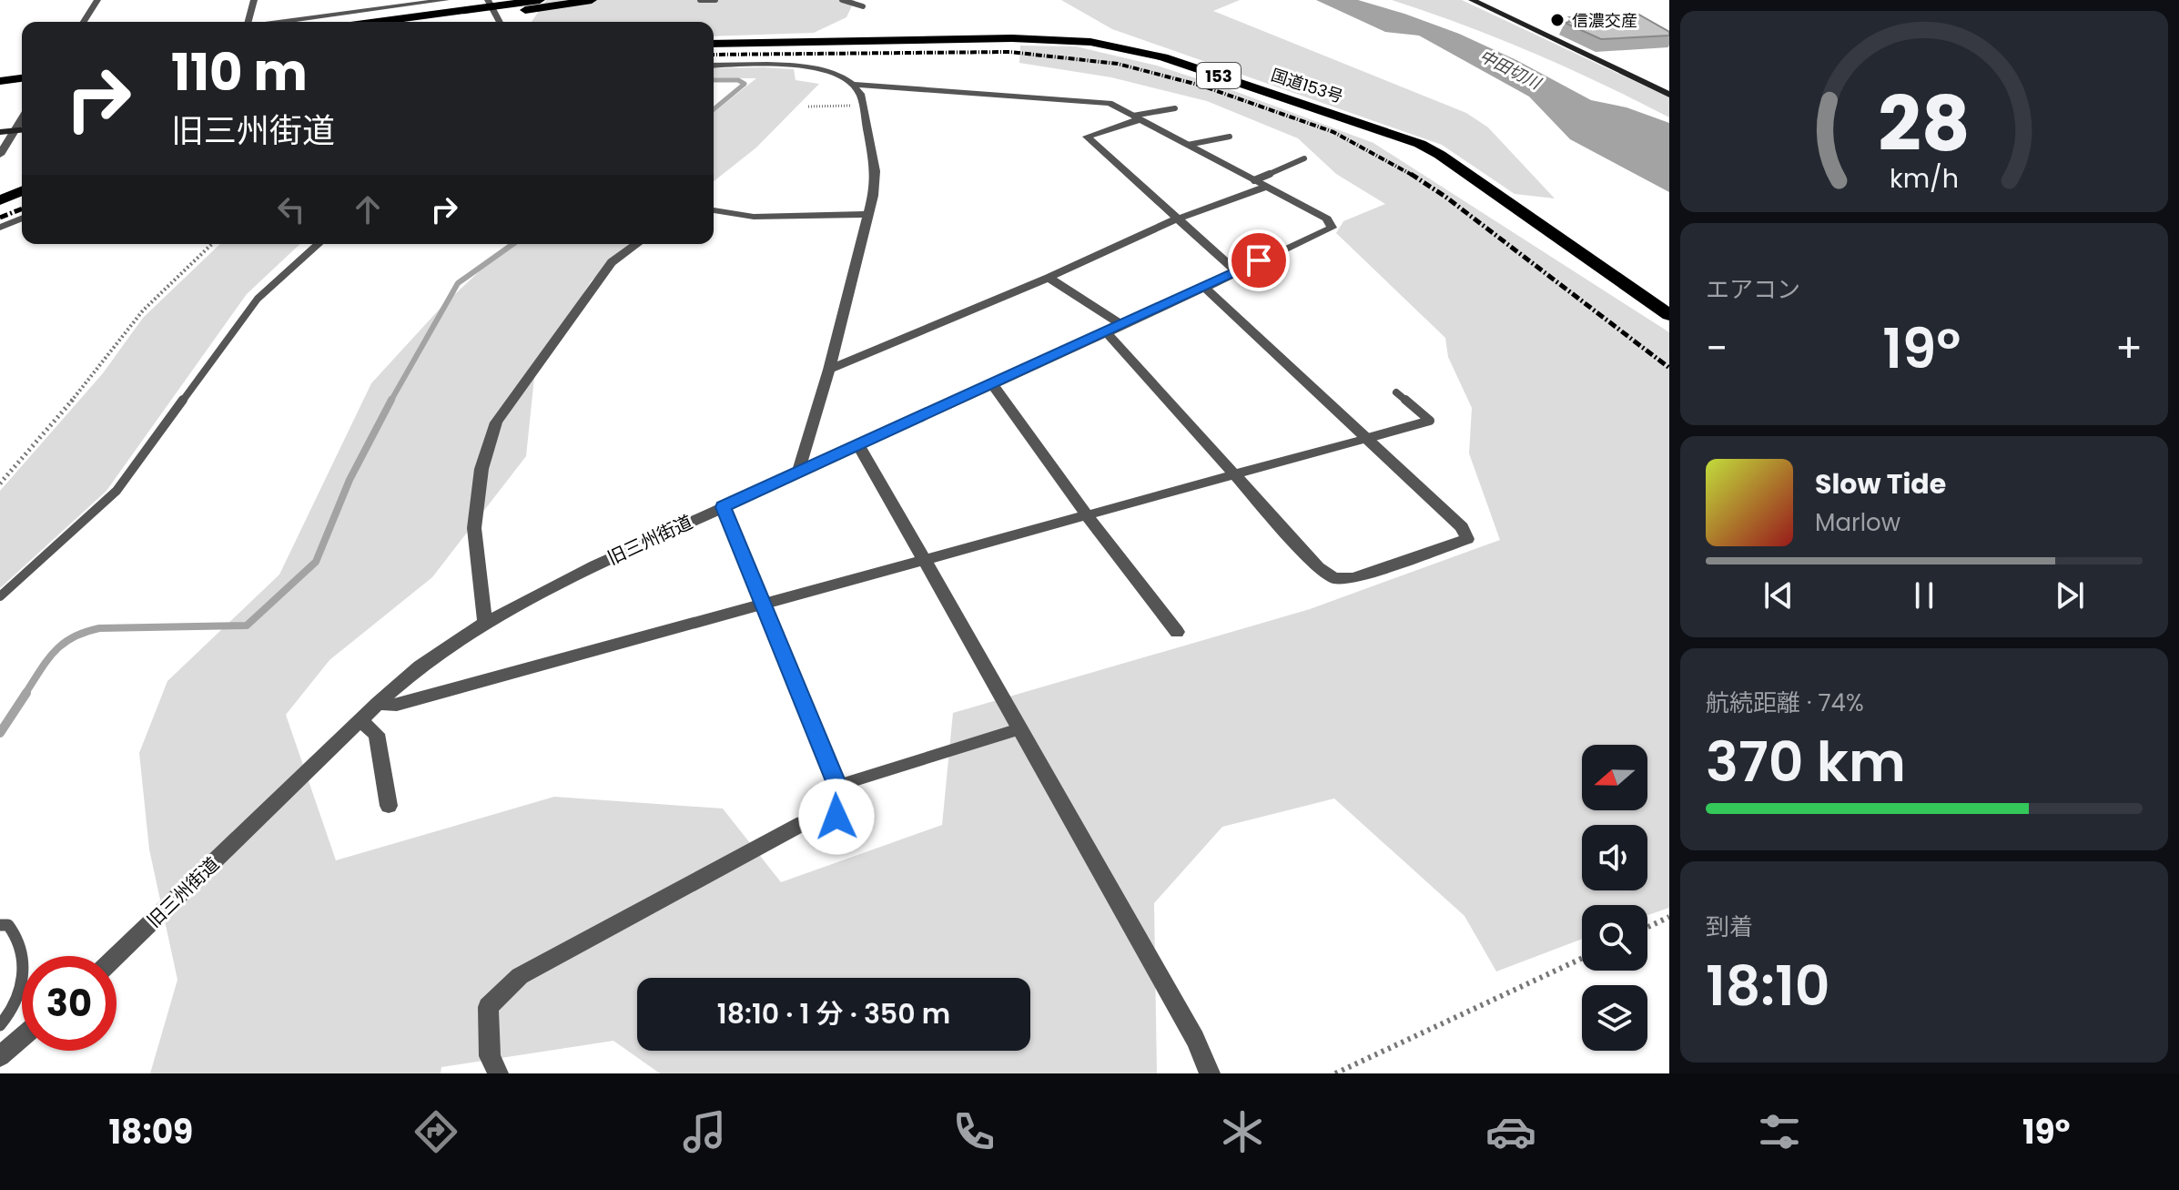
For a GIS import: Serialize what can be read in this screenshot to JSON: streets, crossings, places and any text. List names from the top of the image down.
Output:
{
  "streets": {
    "highway": ["153", "国道153号"],
    "street": ["旧三州街道"]
  },
  "water": ["中田切川"],
  "places": ["信濃交産"],
  "north": "left",
  "page": {
    "turn": ["110 m", "旧三州街道"],
    "tile": [
      "エアコン",
      ["航続距離 · 74%", "370 km"],
      ["到着", "18:10"]
    ],
    "heat": ["−", "19°", "+"],
    "song": ["Slow Tide", "Marlow"],
    "limit": "30",
    "trip": "18:10 · 1 分 · 350 m",
    "tabs": ["18:09", "19°"],
    "gauge": ["28", "km/h"]
  }
}
